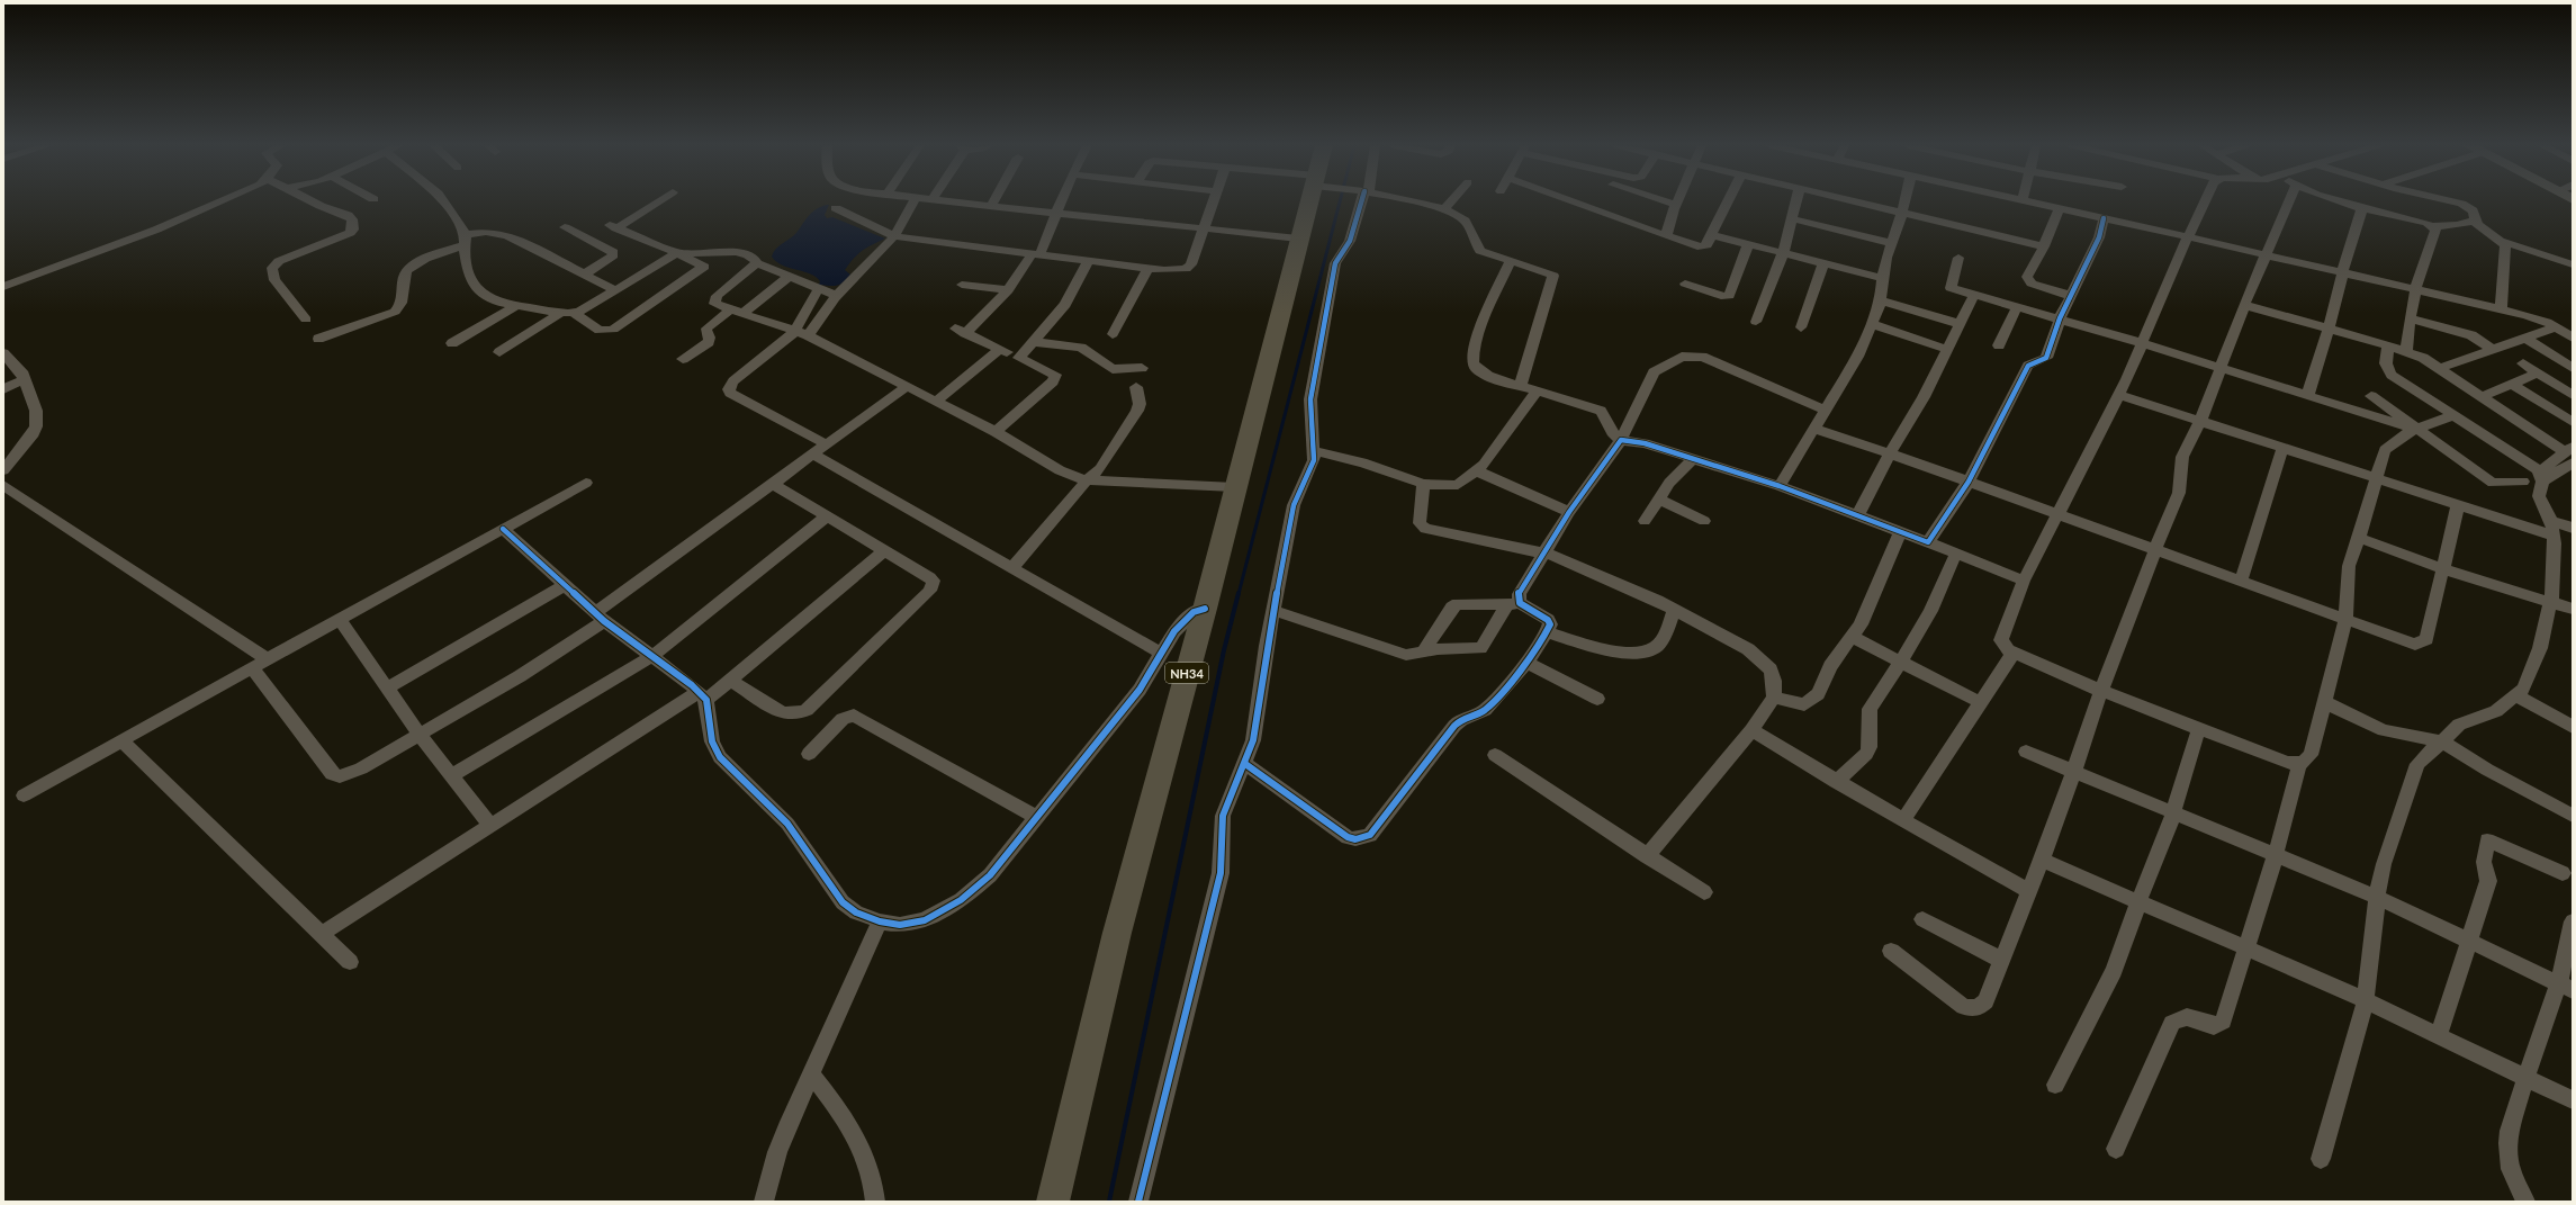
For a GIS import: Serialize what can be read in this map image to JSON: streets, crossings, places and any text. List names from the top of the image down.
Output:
{
  "streets": {
    "highway": ["NH34"]
  }
}
